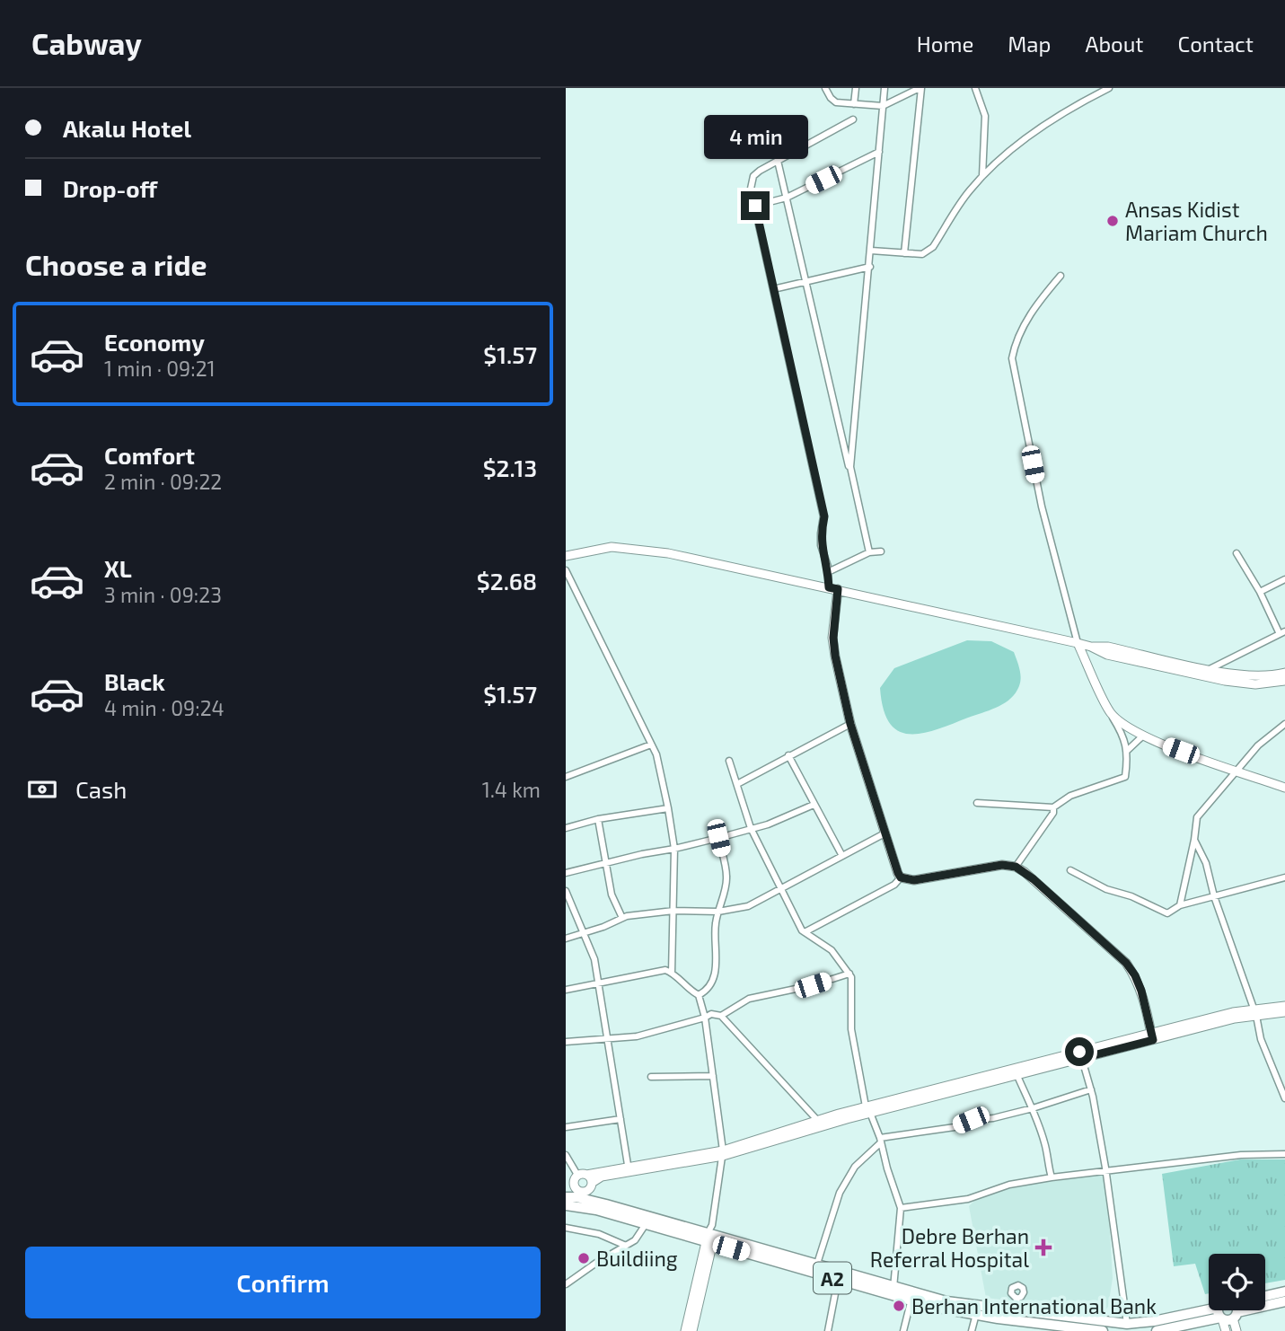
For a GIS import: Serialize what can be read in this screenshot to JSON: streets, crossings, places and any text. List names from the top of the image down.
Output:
{
  "streets": {
    "highway": ["A2"]
  },
  "places": {
    "other": ["Ansas Kidist Mariam Church", "Buildiing", "Berhan International Bank"],
    "health": ["Debre Berhan Referral Hospital"]
  },
  "page": {
    "header": "Cabway",
    "nav": [
      "Home",
      "Map",
      "About",
      "Contact"
    ],
    "banner": ["Akalu Hotel", "Drop-off"],
    "bubble": "4 min",
    "heading": "Choose a ride",
    "list": [
      {
        "name": "Economy",
        "note": "1 min · 09:21",
        "value": "$1.57"
      },
      {
        "name": "Comfort",
        "note": "2 min · 09:22",
        "value": "$2.13"
      },
      {
        "name": "XL",
        "note": "3 min · 09:23",
        "value": "$2.68"
      },
      {
        "name": "Black",
        "note": "4 min · 09:24",
        "value": "$1.57"
      }
    ],
    "pay": ["Cash", "1.4 km"],
    "buttons": "Confirm"
  }
}
